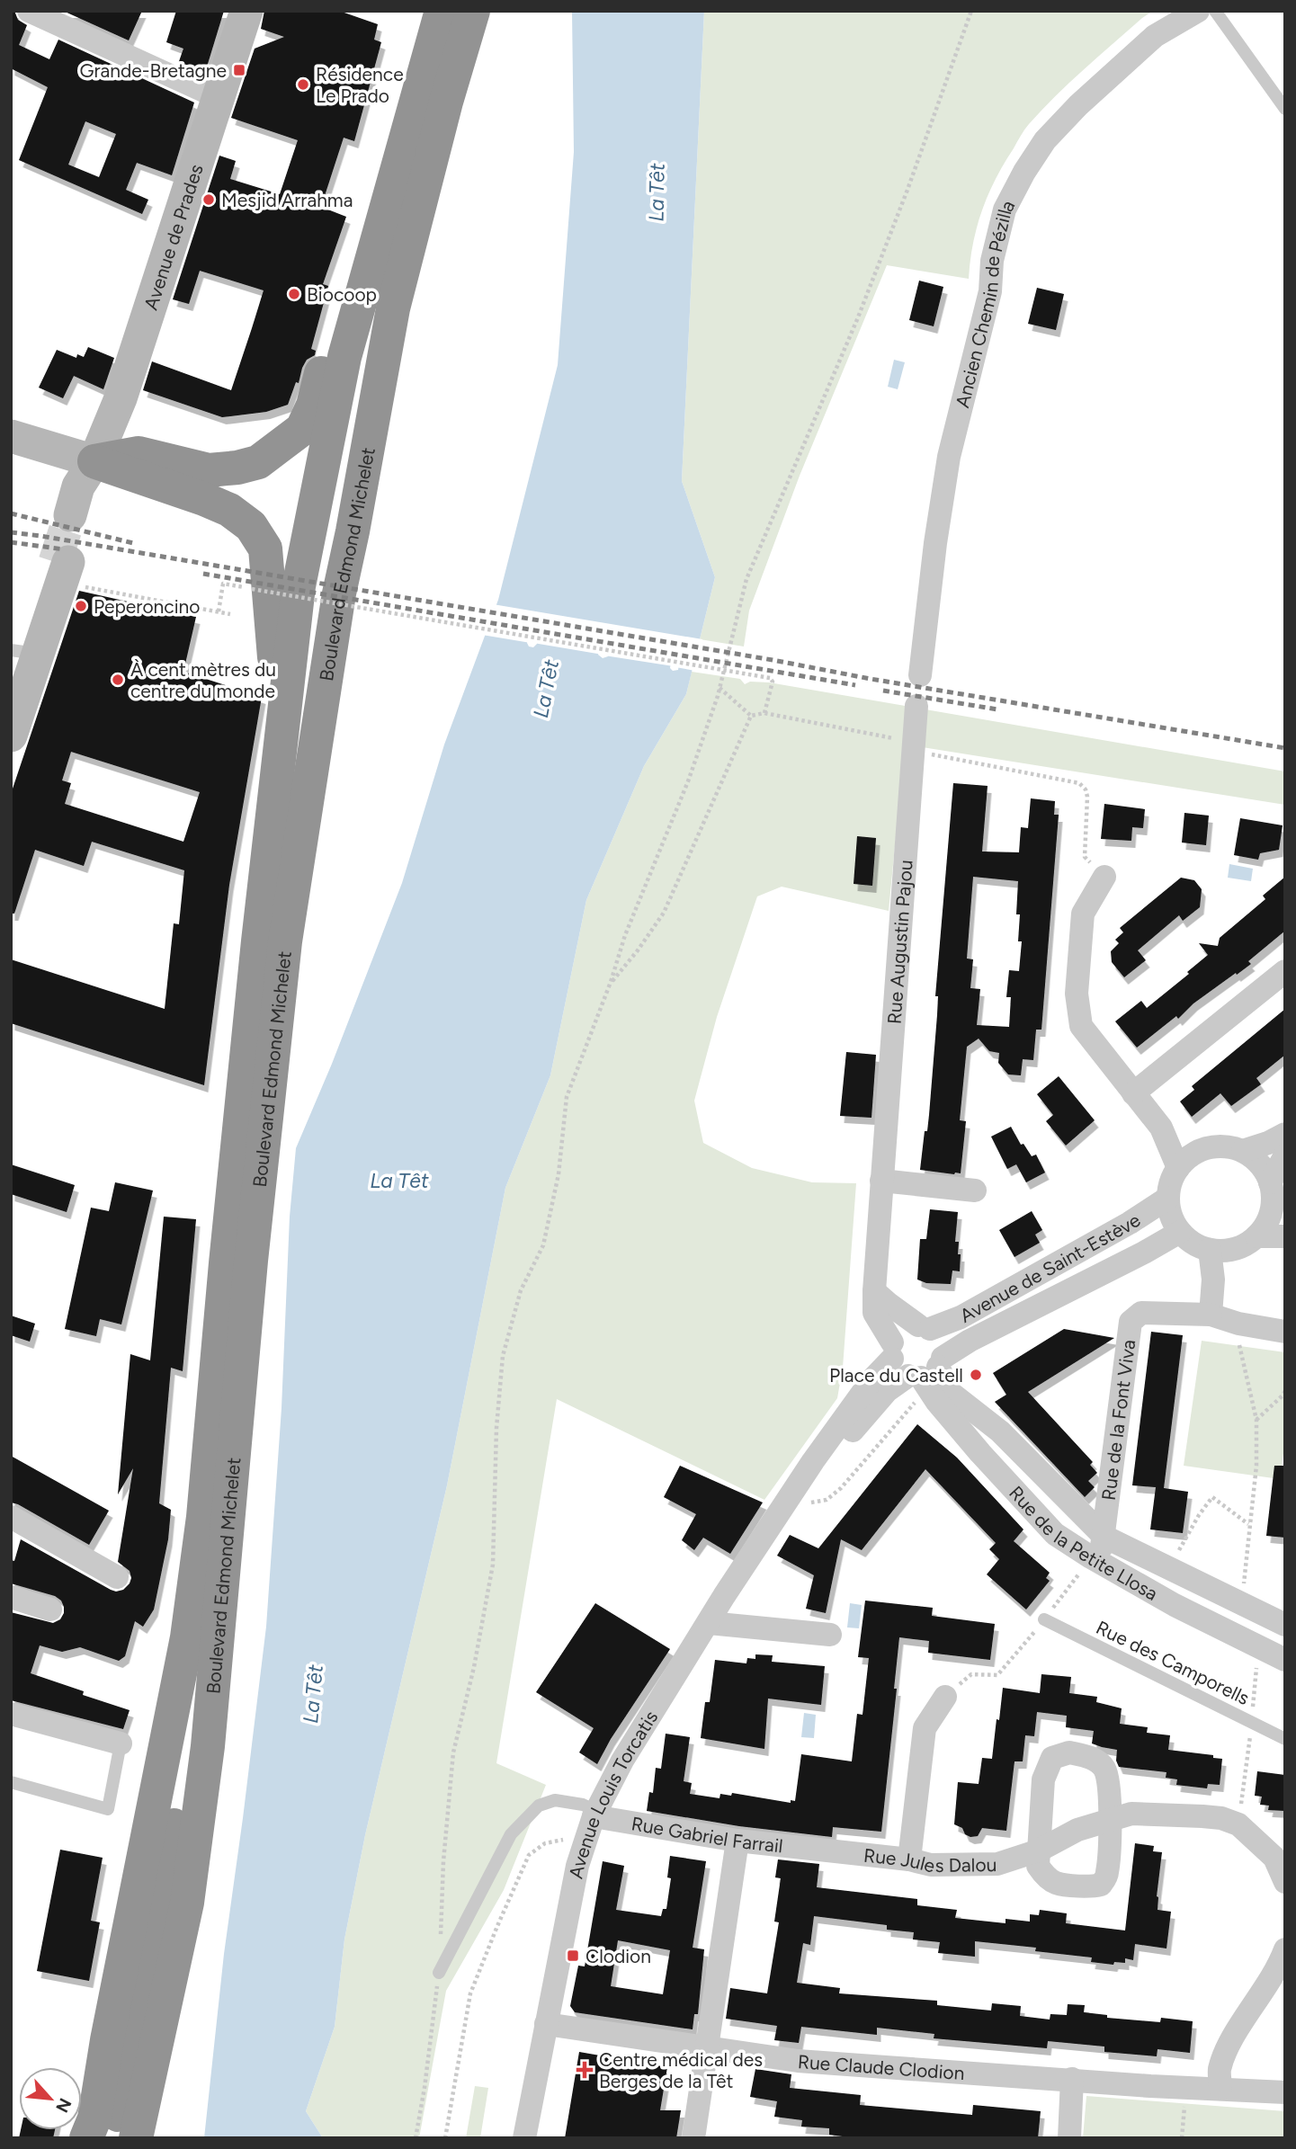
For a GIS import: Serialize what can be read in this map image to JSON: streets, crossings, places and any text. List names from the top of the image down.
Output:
{
  "streets": {
    "highway": ["Boulevard Edmond Michelet"],
    "main road": ["Avenue de Prades"],
    "street": [
      "Ancien Chemin de Pézilla",
      "Rue Augustin Pajou",
      "Avenue de Saint-Estève",
      "Rue de la Font Viva",
      "Rue de la Petite Llosa",
      "Avenue Louis Torcatis",
      "Rue Gabriel Farrail",
      "Rue Jules Dalou",
      "Rue Claude Clodion"
    ],
    "lane": ["Rue des Camporells"]
  },
  "crossings": [
    ["Rue Augustin Pajou", "Avenue de Saint-Estève"],
    ["Rue Augustin Pajou", "Rue de la Petite Llosa"],
    ["Rue Augustin Pajou", "Avenue Louis Torcatis"],
    ["Avenue de Saint-Estève", "Rue de la Petite Llosa"],
    ["Avenue de Saint-Estève", "Avenue Louis Torcatis"],
    ["Rue de la Font Viva", "Rue de la Petite Llosa"],
    ["Rue de la Petite Llosa", "Avenue Louis Torcatis"],
    ["Avenue Louis Torcatis", "Rue Gabriel Farrail"],
    ["Avenue Louis Torcatis", "Rue Claude Clodion"],
    ["Rue Gabriel Farrail", "Rue Jules Dalou"]
  ],
  "water": ["La Têt"],
  "places": {
    "transit": ["Grande-Bretagne", "Clodion"],
    "other": [
      "Résidence Le Prado",
      "Mesjid Arrahma",
      "Biocoop",
      "Peperoncino",
      "À cent mètres du centre du monde",
      "Place du Castell"
    ],
    "health": ["Centre médical des Berges de la Têt"]
  },
  "north": "bottom right"
}
